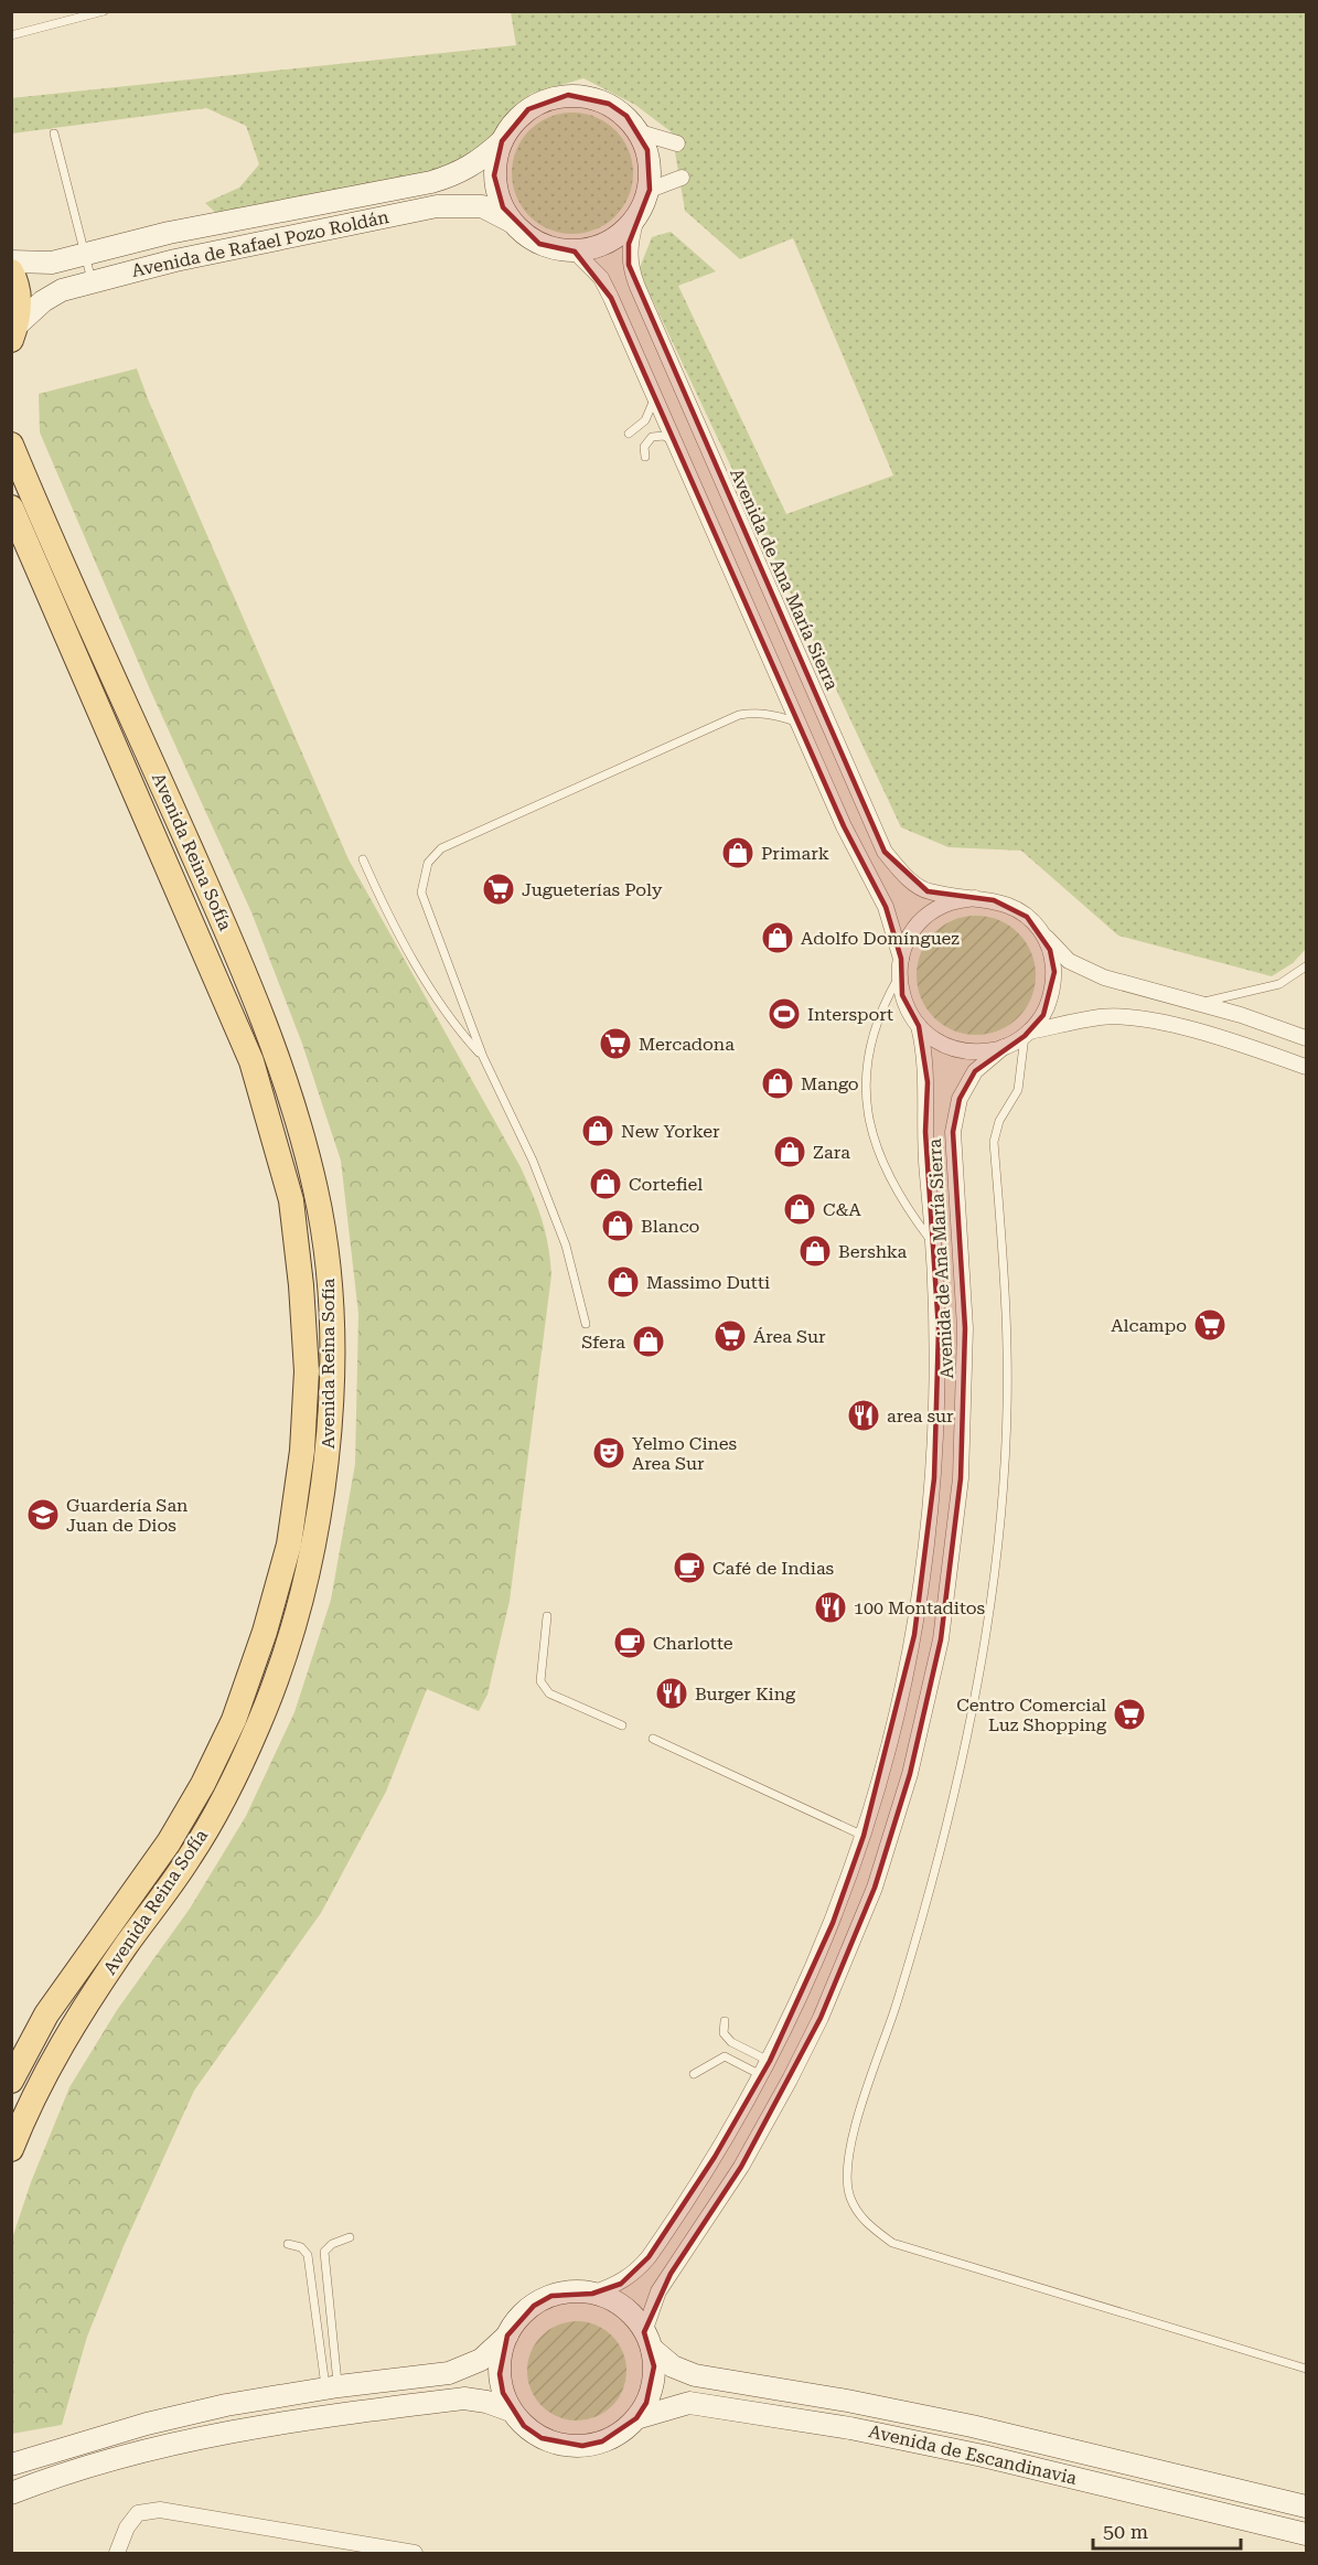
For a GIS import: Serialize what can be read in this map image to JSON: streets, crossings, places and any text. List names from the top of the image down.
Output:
{
  "streets": {
    "main road": ["Avenida Reina Sofía"],
    "street": ["Avenida de Rafael Pozo Roldán", "Avenida de Ana María Sierra", "Avenida de Escandinavia"]
  },
  "crossings": [
    ["Avenida de Rafael Pozo Roldán", "Avenida de Ana María Sierra"],
    ["Avenida de Ana María Sierra", "Avenida de Escandinavia"]
  ],
  "places": {
    "shop": [
      "Primark",
      "Adolfo Domínguez",
      "Mango",
      "New Yorker",
      "Zara",
      "Cortefiel",
      "C&A",
      "Blanco",
      "Bershka",
      "Massimo Dutti",
      "Sfera"
    ],
    "supermarket": [
      "Jugueterías Poly",
      "Mercadona",
      "Alcampo",
      "Área Sur",
      "Centro Comercial Luz Shopping"
    ],
    "sports": ["Intersport"],
    "restaurant": ["area sur", "100 Montaditos", "Burger King"],
    "theatre": ["Yelmo Cines Area Sur"],
    "school or university": ["Guardería San Juan de Dios"],
    "cafe": ["Café de Indias", "Charlotte"]
  },
  "scale_bar": "50 m"
}
